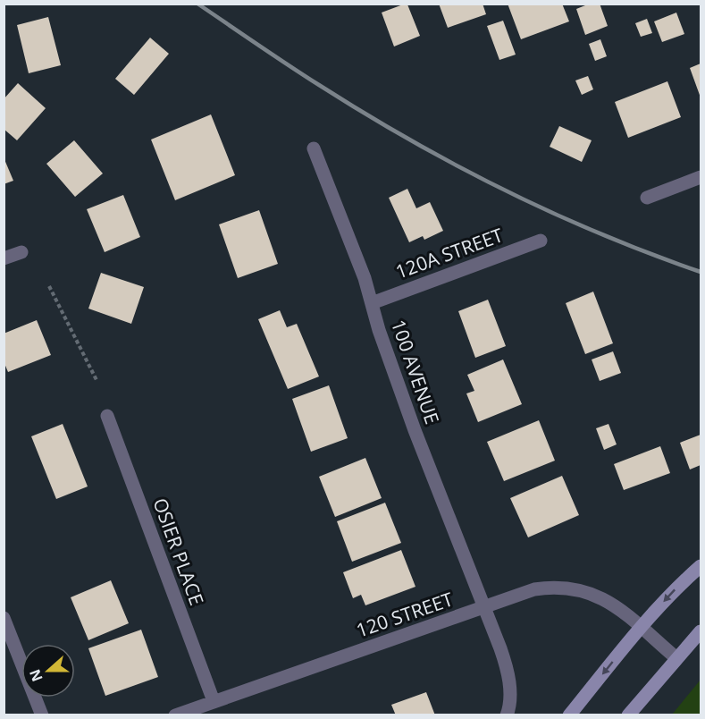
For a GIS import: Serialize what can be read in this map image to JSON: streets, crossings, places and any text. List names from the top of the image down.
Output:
{
  "streets": {
    "street": [
      "120A STREET",
      "100 AVENUE",
      "OSIER PLACE",
      "120 STREET"
    ]
  },
  "crossings": [
    ["120A STREET", "100 AVENUE"],
    ["100 AVENUE", "120 STREET"],
    ["OSIER PLACE", "120 STREET"]
  ],
  "north": "left"
}
